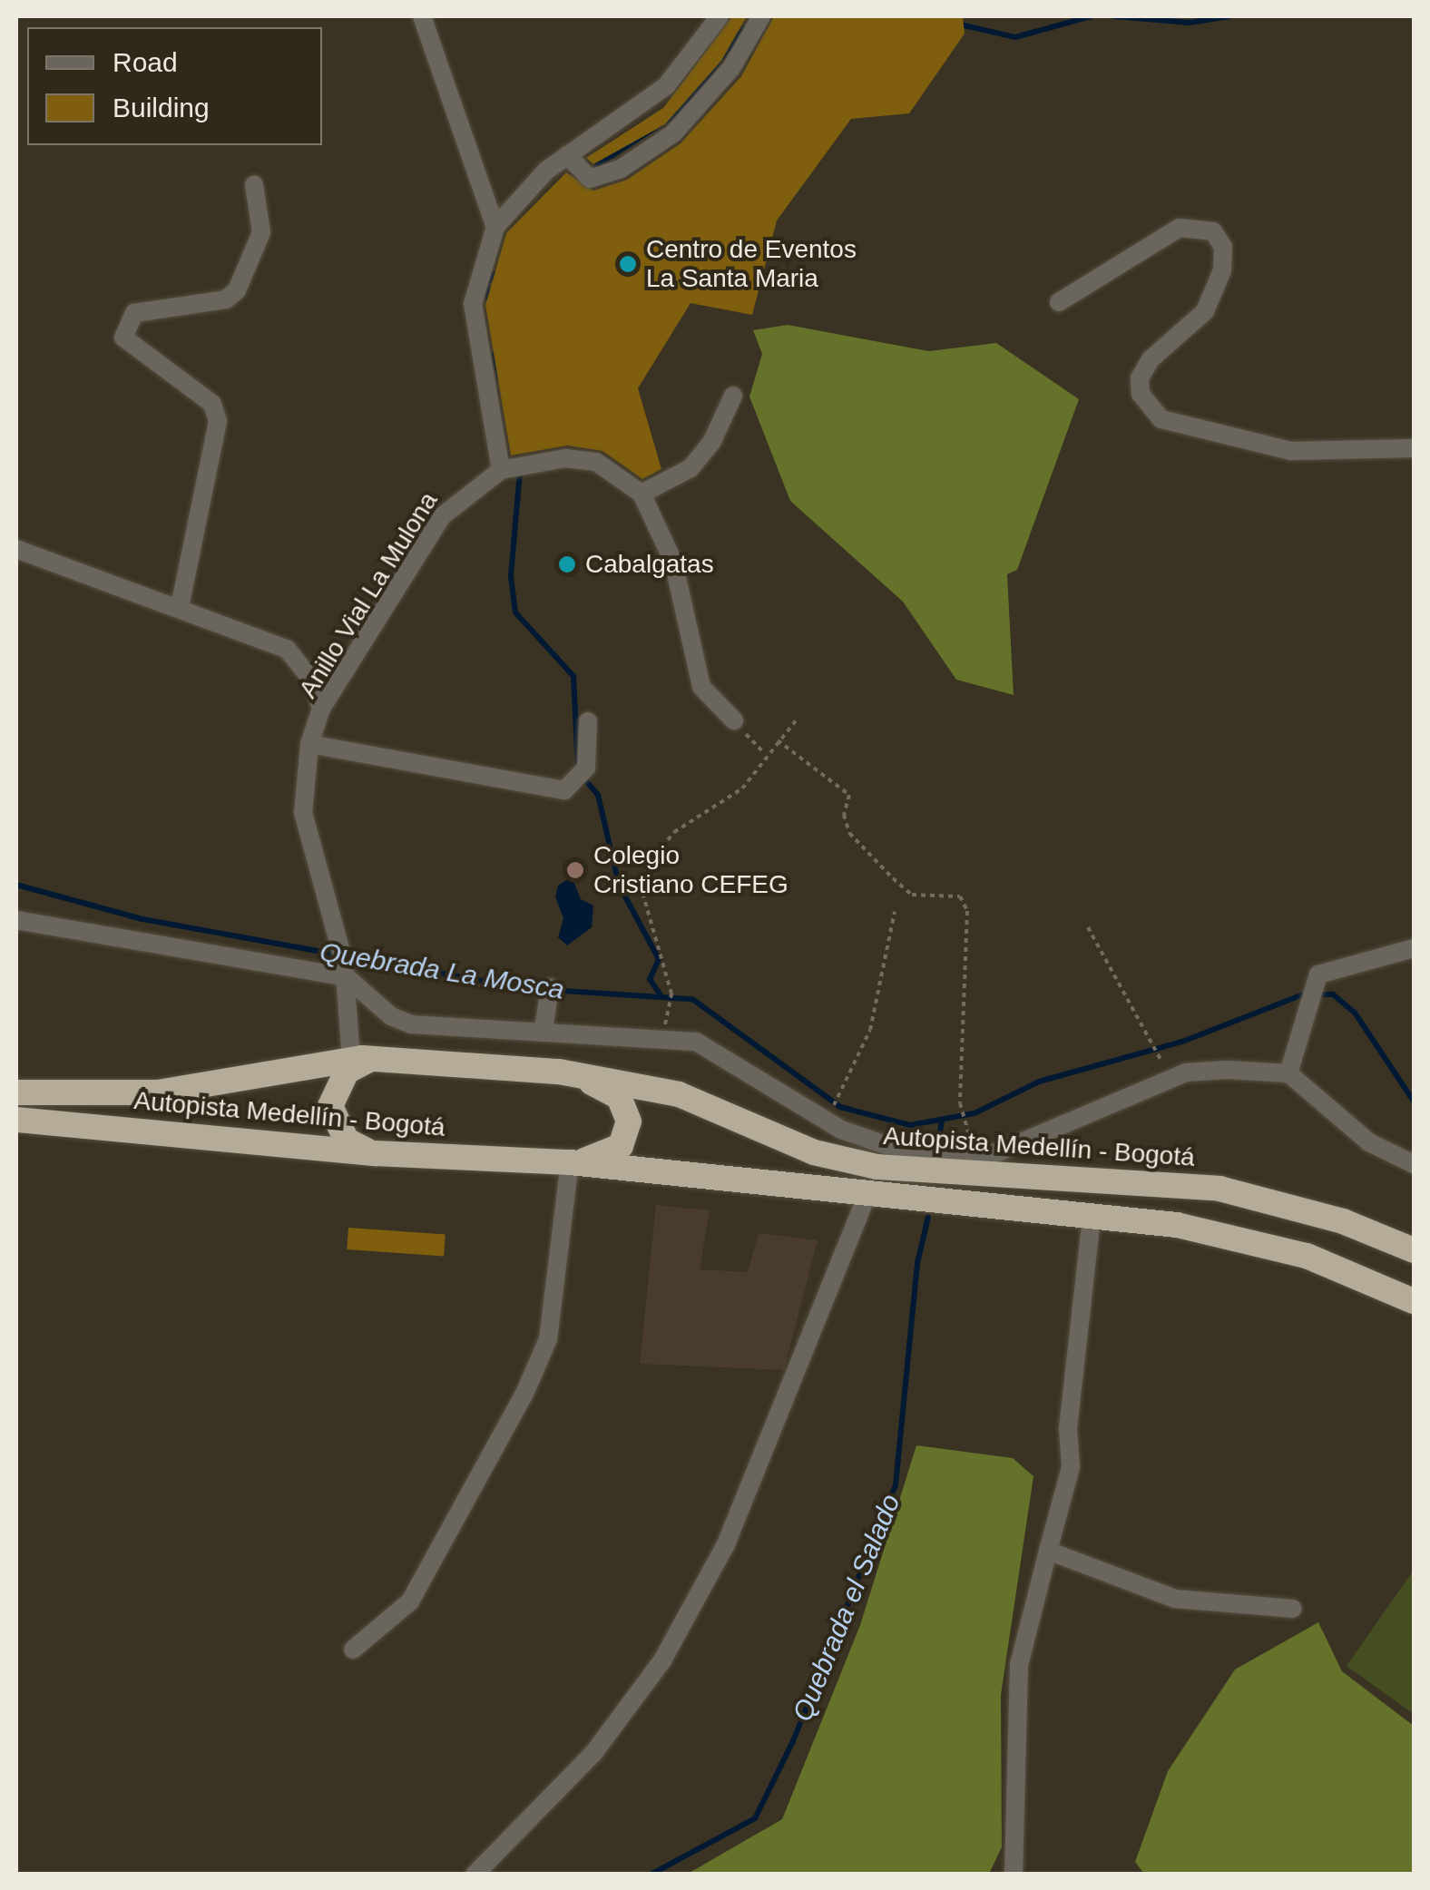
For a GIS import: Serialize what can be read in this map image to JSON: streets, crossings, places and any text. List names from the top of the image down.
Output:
{
  "streets": {
    "highway": ["Autopista Medellín - Bogotá"],
    "street": ["Anillo Vial La Mulona"]
  },
  "crossings": [
    ["Anillo Vial La Mulona", "Autopista Medellín - Bogotá"]
  ],
  "water": ["Quebrada La Mosca", "Quebrada el Salado"],
  "places": ["Centro de Eventos La Santa Maria", "Cabalgatas", "Colegio Cristiano CEFEG"],
  "legend": ["Road", "Building"]
}
